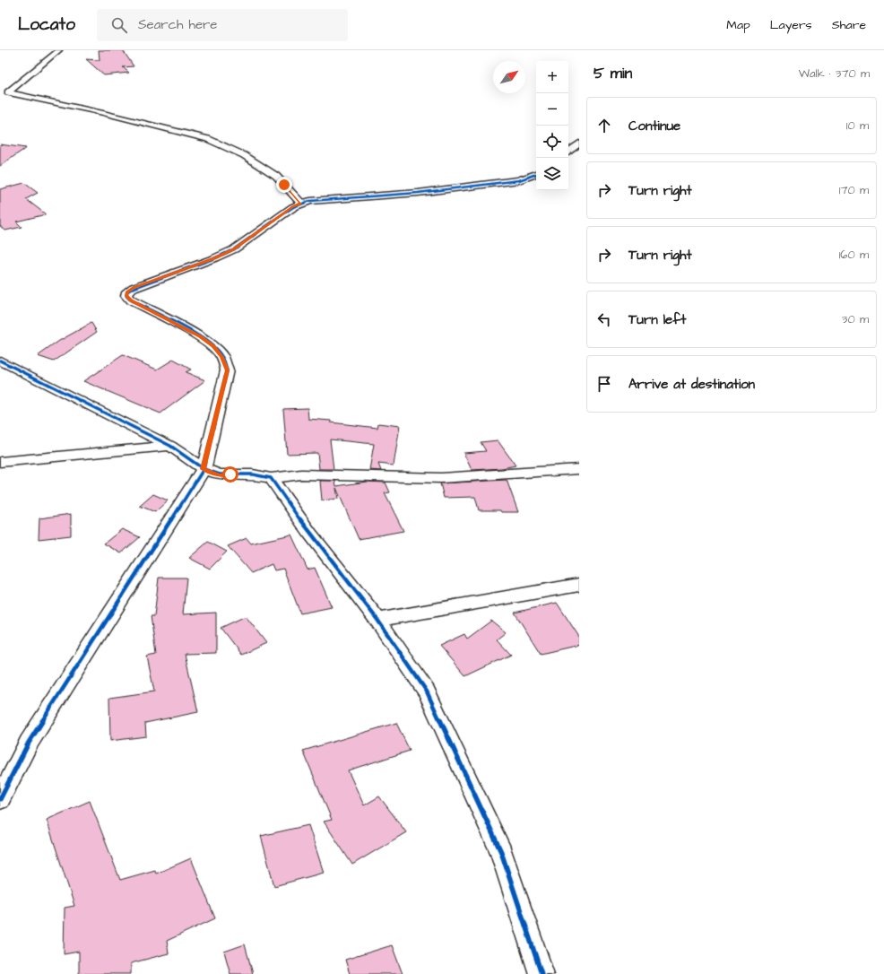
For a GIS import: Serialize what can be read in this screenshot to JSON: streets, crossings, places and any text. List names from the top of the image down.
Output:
{
  "north": "top right",
  "page": {
    "header": "Locato",
    "search": "Search here",
    "nav": ["Map", "Layers", "Share"],
    "heading": ["5 min", "Walk · 370 m"],
    "map_buttons": ["+", "−"],
    "list": [
      ["Continue", "10 m"],
      ["Turn right", "170 m"],
      ["Turn right", "160 m"],
      ["Turn left", "30 m"],
      "Arrive at destination"
    ]
  }
}
